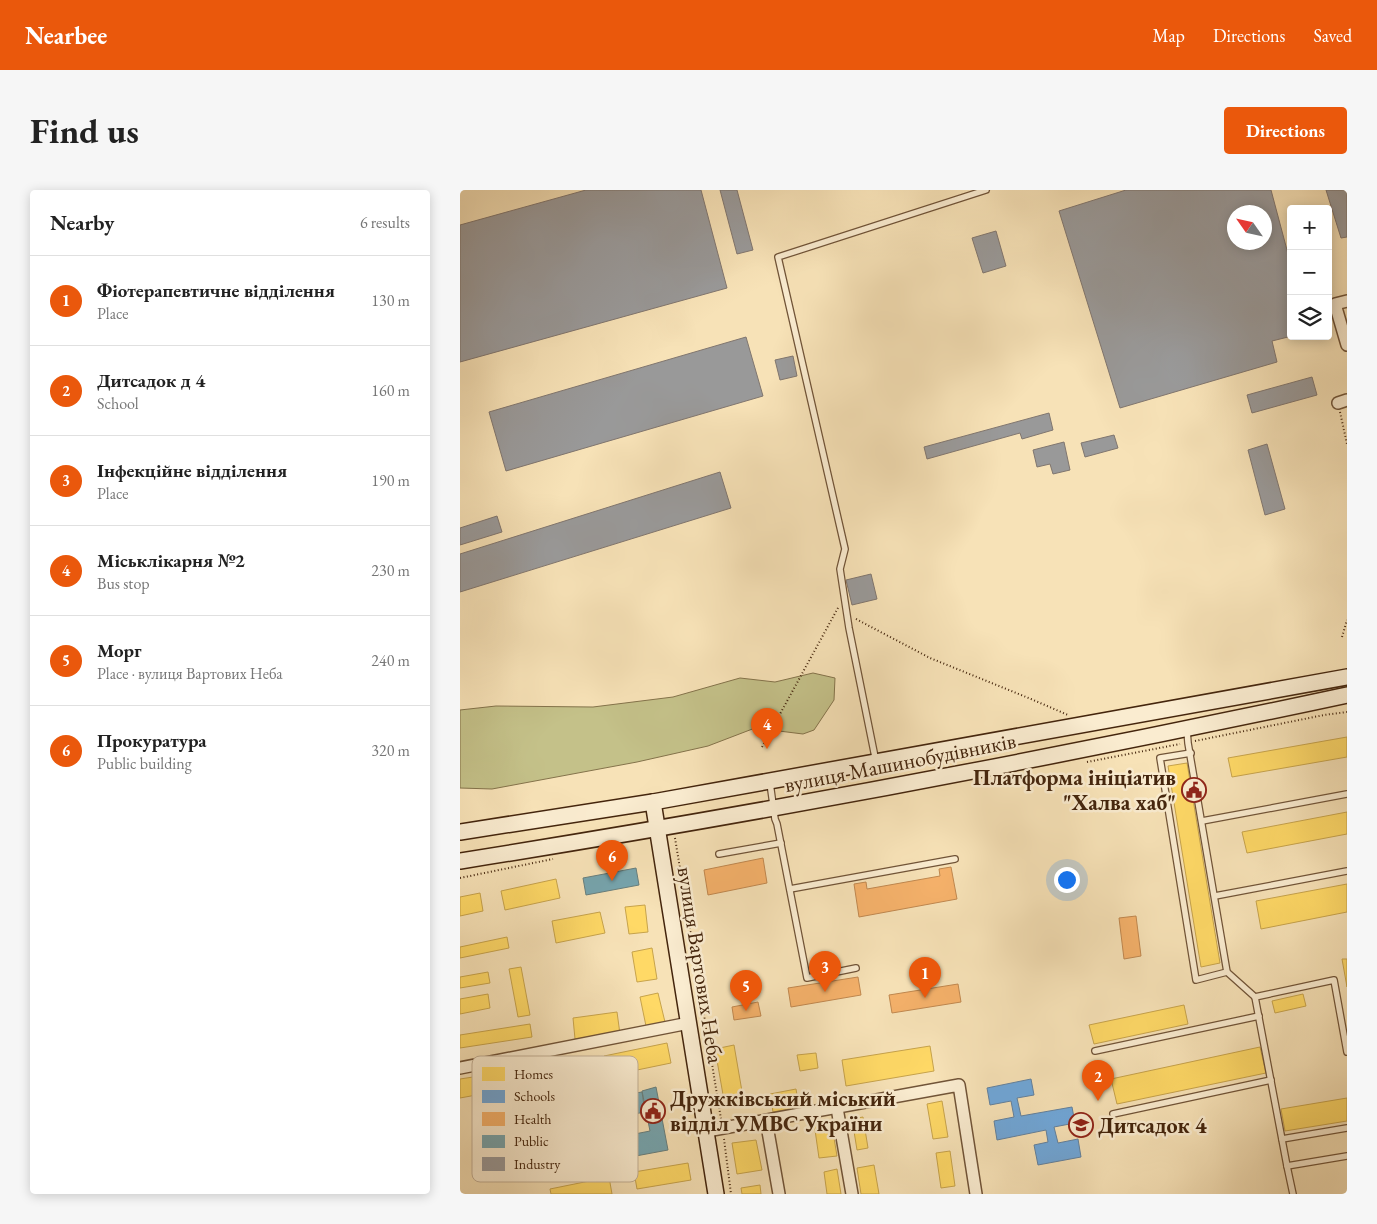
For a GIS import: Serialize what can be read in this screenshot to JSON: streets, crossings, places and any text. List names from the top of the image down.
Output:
{
  "streets": {
    "street": ["вулиця Машинобудівників", "вулиця Вартових Неба"]
  },
  "crossings": [
    ["вулиця Машинобудівників", "вулиця Вартових Неба"]
  ],
  "places": {
    "public building": ["Платформа ініціатив \"Халва хаб\"", "Дружківський міський відділ УМВС України"],
    "school or university": ["Дитсадок 4"]
  },
  "legend": [
    "Homes",
    "Schools",
    "Health",
    "Public",
    "Industry"
  ],
  "north": "top left",
  "page": {
    "header": "Nearbee",
    "nav": ["Map", "Directions", "Saved"],
    "buttons": "Directions",
    "title": "Find us",
    "heading": ["Nearby", "6 results"],
    "map_buttons": ["+", "−"],
    "list": [
      {
        "mark": "1",
        "name": "Фіотерапевтичне відділення",
        "note": "Place",
        "value": "130 m"
      },
      {
        "mark": "2",
        "name": "Дитсадок д 4",
        "note": "School",
        "value": "160 m"
      },
      {
        "mark": "3",
        "name": "Інфекційне відділення",
        "note": "Place",
        "value": "190 m"
      },
      {
        "mark": "4",
        "name": "Міськлікарня №2",
        "note": "Bus stop",
        "value": "230 m"
      },
      {
        "mark": "5",
        "name": "Морг",
        "note": "Place · вулиця Вартових Неба",
        "value": "240 m"
      },
      {
        "mark": "6",
        "name": "Прокуратура",
        "note": "Public building",
        "value": "320 m"
      }
    ],
    "pins": [
      "4",
      "6",
      "3",
      "1",
      "5",
      "2"
    ]
  }
}
